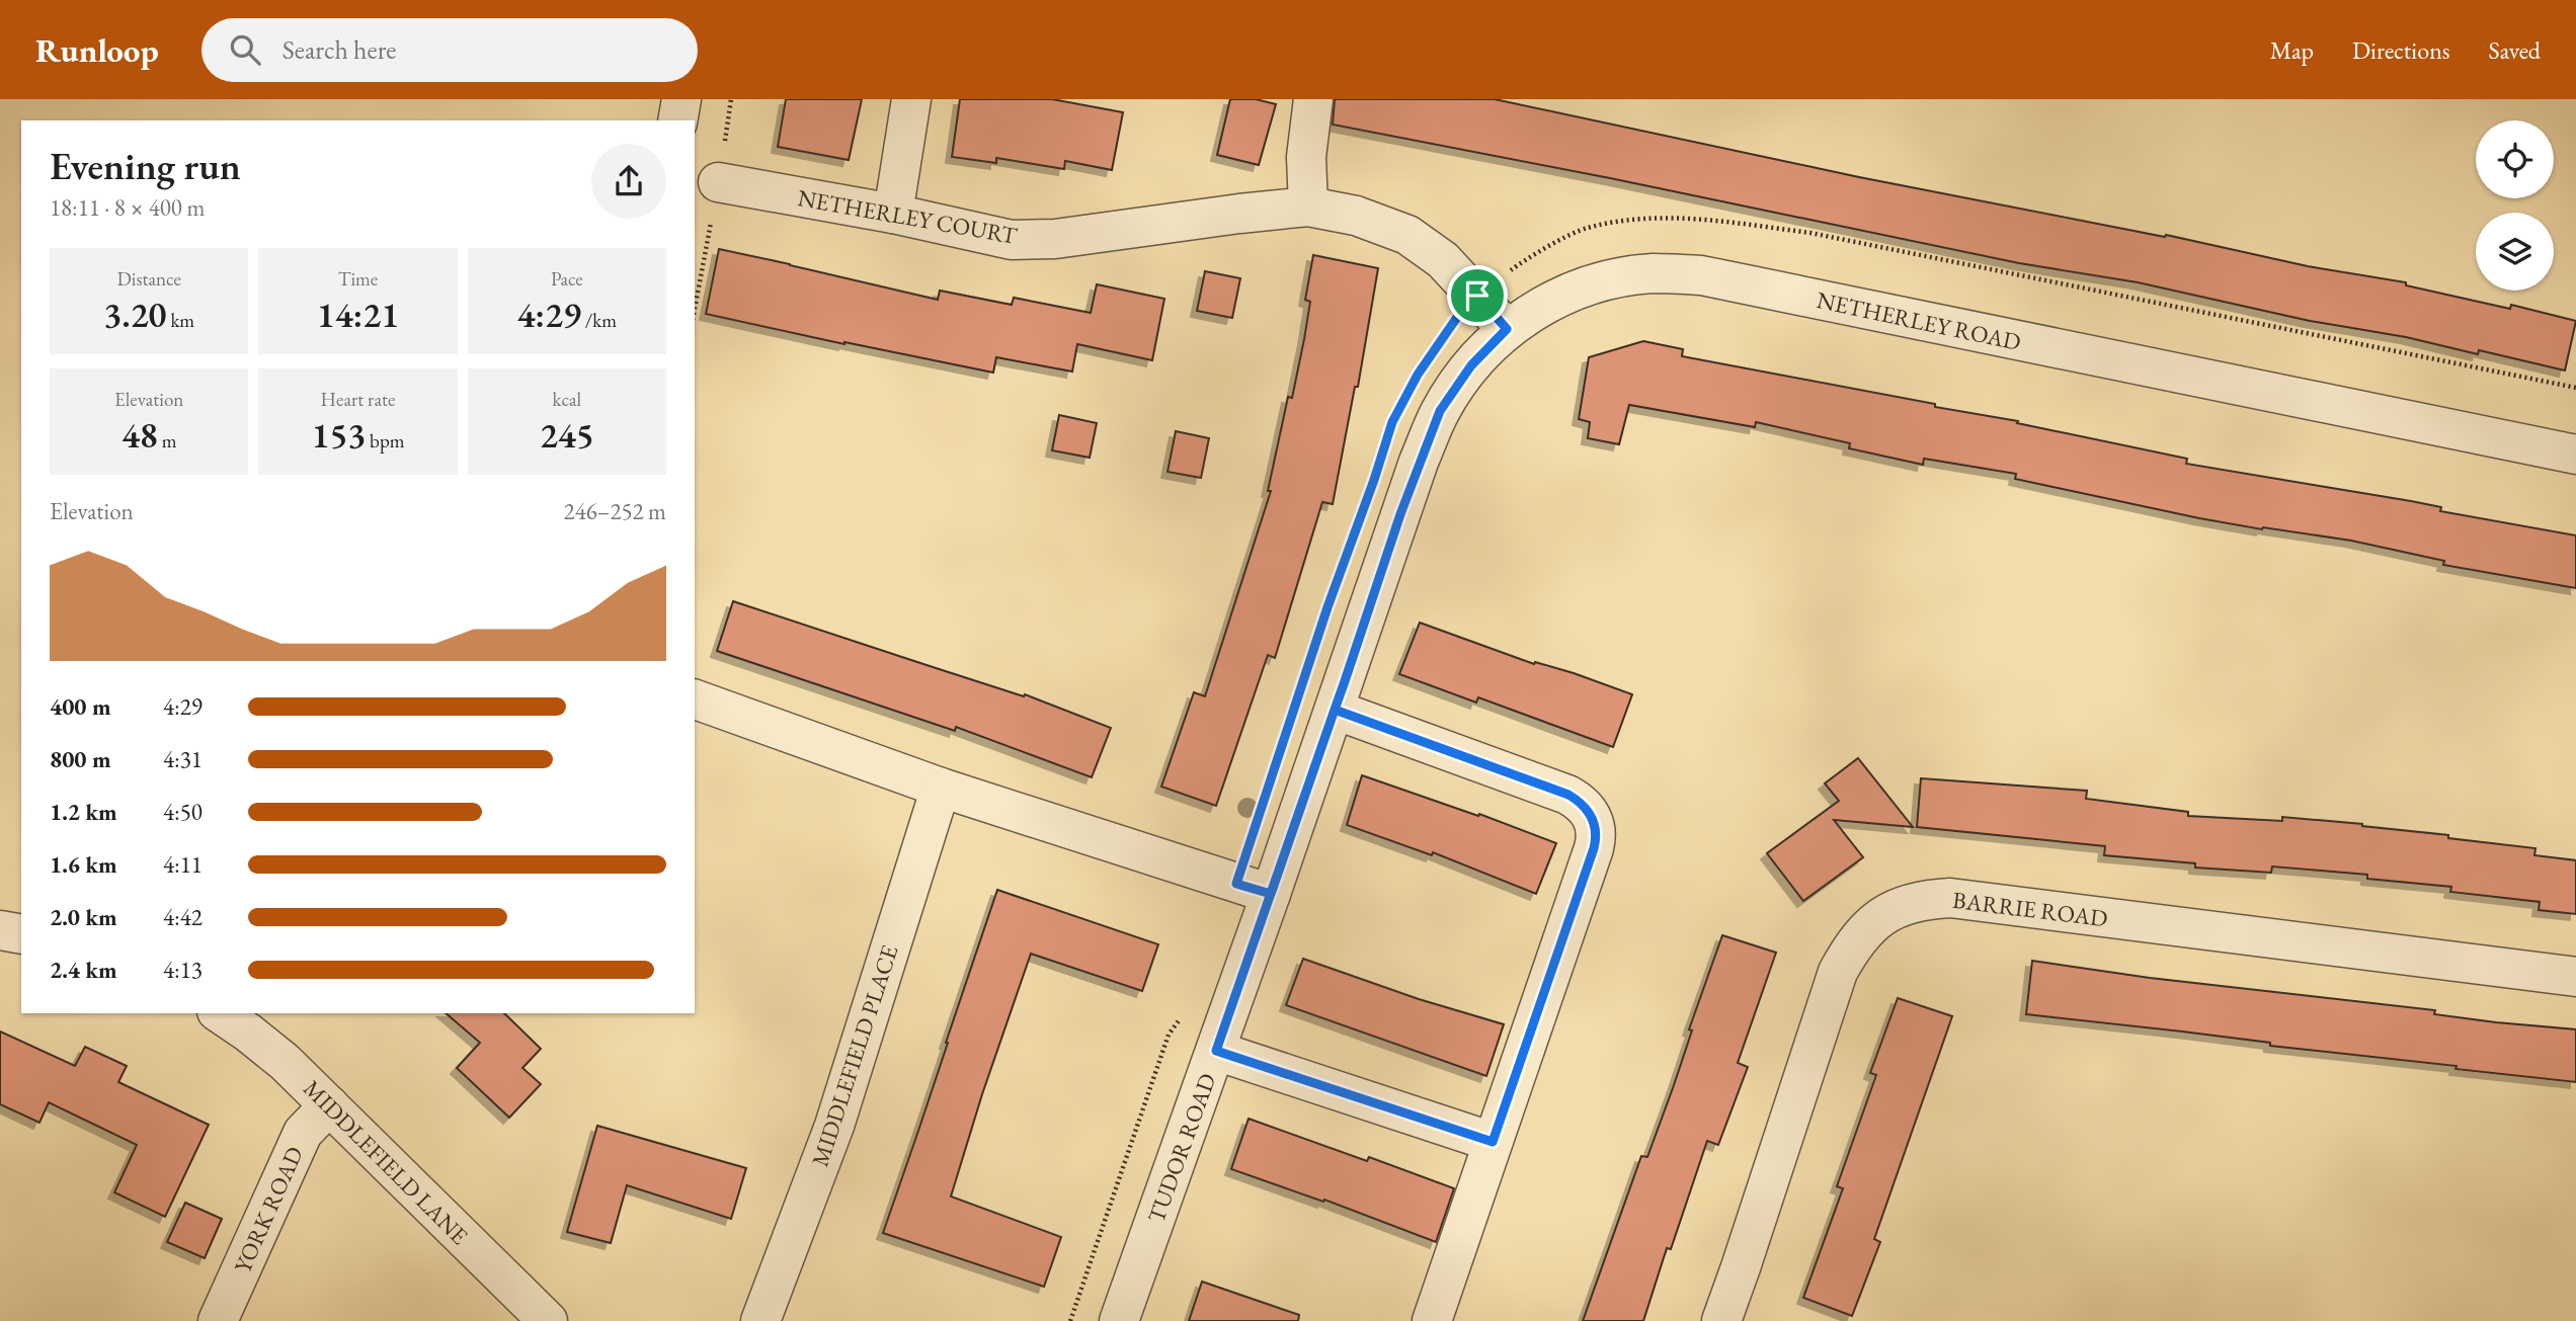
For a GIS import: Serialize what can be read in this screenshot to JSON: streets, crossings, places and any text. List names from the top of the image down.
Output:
{
  "streets": {
    "street": [
      "NETHERLEY COURT",
      "NETHERLEY ROAD",
      "BARRIE ROAD",
      "MIDDLEFIELD PLACE",
      "TUDOR ROAD",
      "MIDDLEFIELD LANE",
      "YORK ROAD"
    ]
  },
  "crossings": [
    ["NETHERLEY ROAD", "TUDOR ROAD"],
    ["MIDDLEFIELD LANE", "YORK ROAD"]
  ],
  "page": {
    "header": "Runloop",
    "search": "Search here",
    "nav": ["Map", "Directions", "Saved"],
    "heading": ["Evening run", "18:11 · 8 × 400 m"],
    "stats": [
      ["Distance", "3.20 km"],
      ["Time", "14:21"],
      ["Pace", "4:29 /km"],
      ["Elevation", "48 m"],
      ["Heart rate", "153 bpm"],
      ["kcal", "245"]
    ],
    "chart": ["Elevation", "246–252 m"],
    "list": [
      {
        "name": "400 m",
        "note": "4:29"
      },
      {
        "name": "800 m",
        "note": "4:31"
      },
      {
        "name": "1.2 km",
        "note": "4:50"
      },
      {
        "name": "1.6 km",
        "note": "4:11"
      },
      {
        "name": "2.0 km",
        "note": "4:42"
      },
      {
        "name": "2.4 km",
        "note": "4:13"
      }
    ]
  }
}
